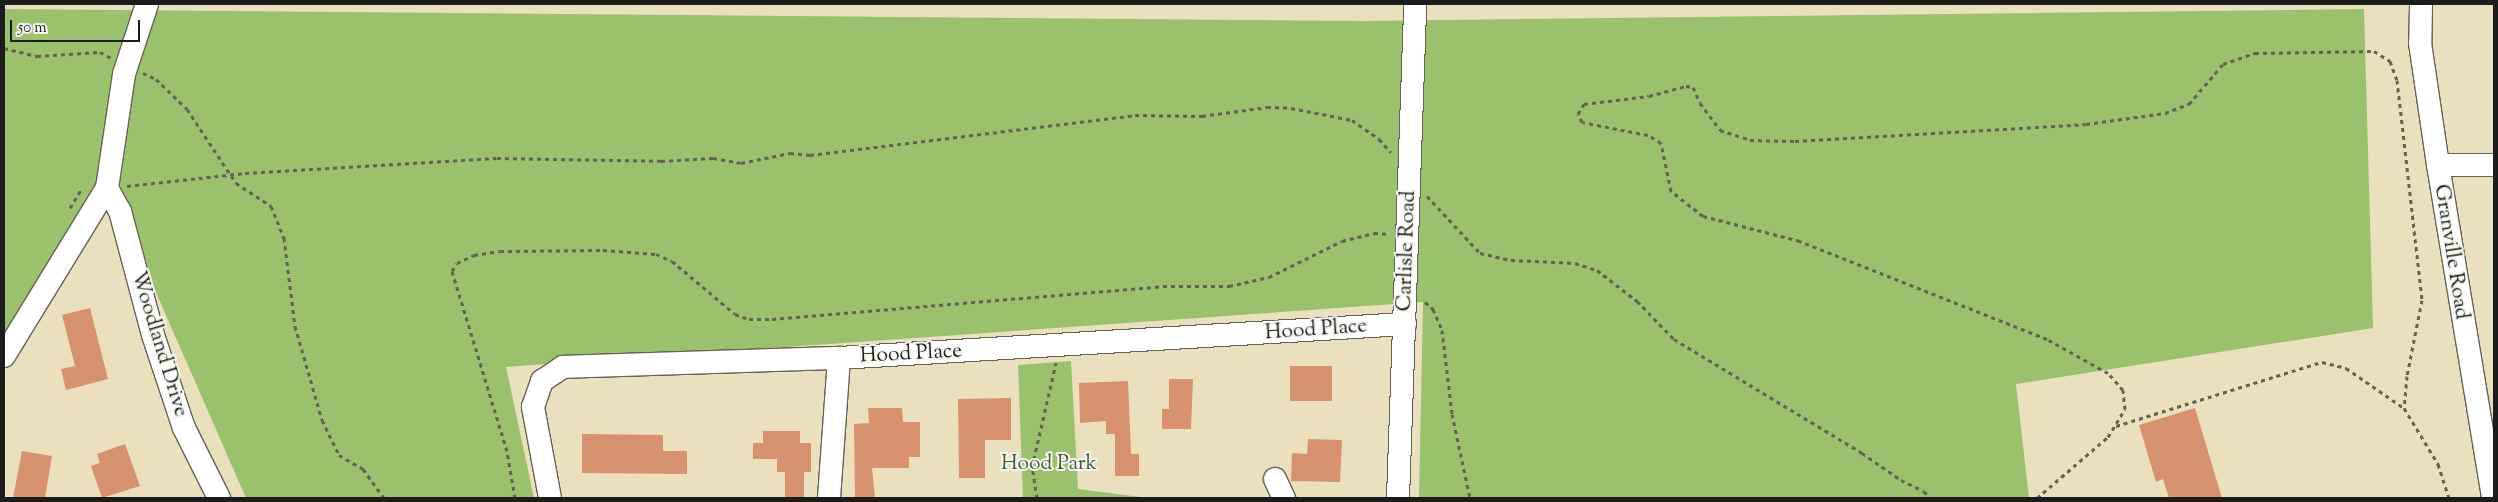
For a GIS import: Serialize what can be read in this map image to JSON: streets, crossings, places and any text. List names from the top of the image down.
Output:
{
  "streets": {
    "street": [
      "Carlisle Road",
      "Granville Road",
      "Hood Place",
      "Woodland Drive"
    ]
  },
  "crossings": [
    ["Carlisle Road", "Hood Place"]
  ],
  "parks": ["Hood Park"],
  "scale_bar": "50 m"
}
